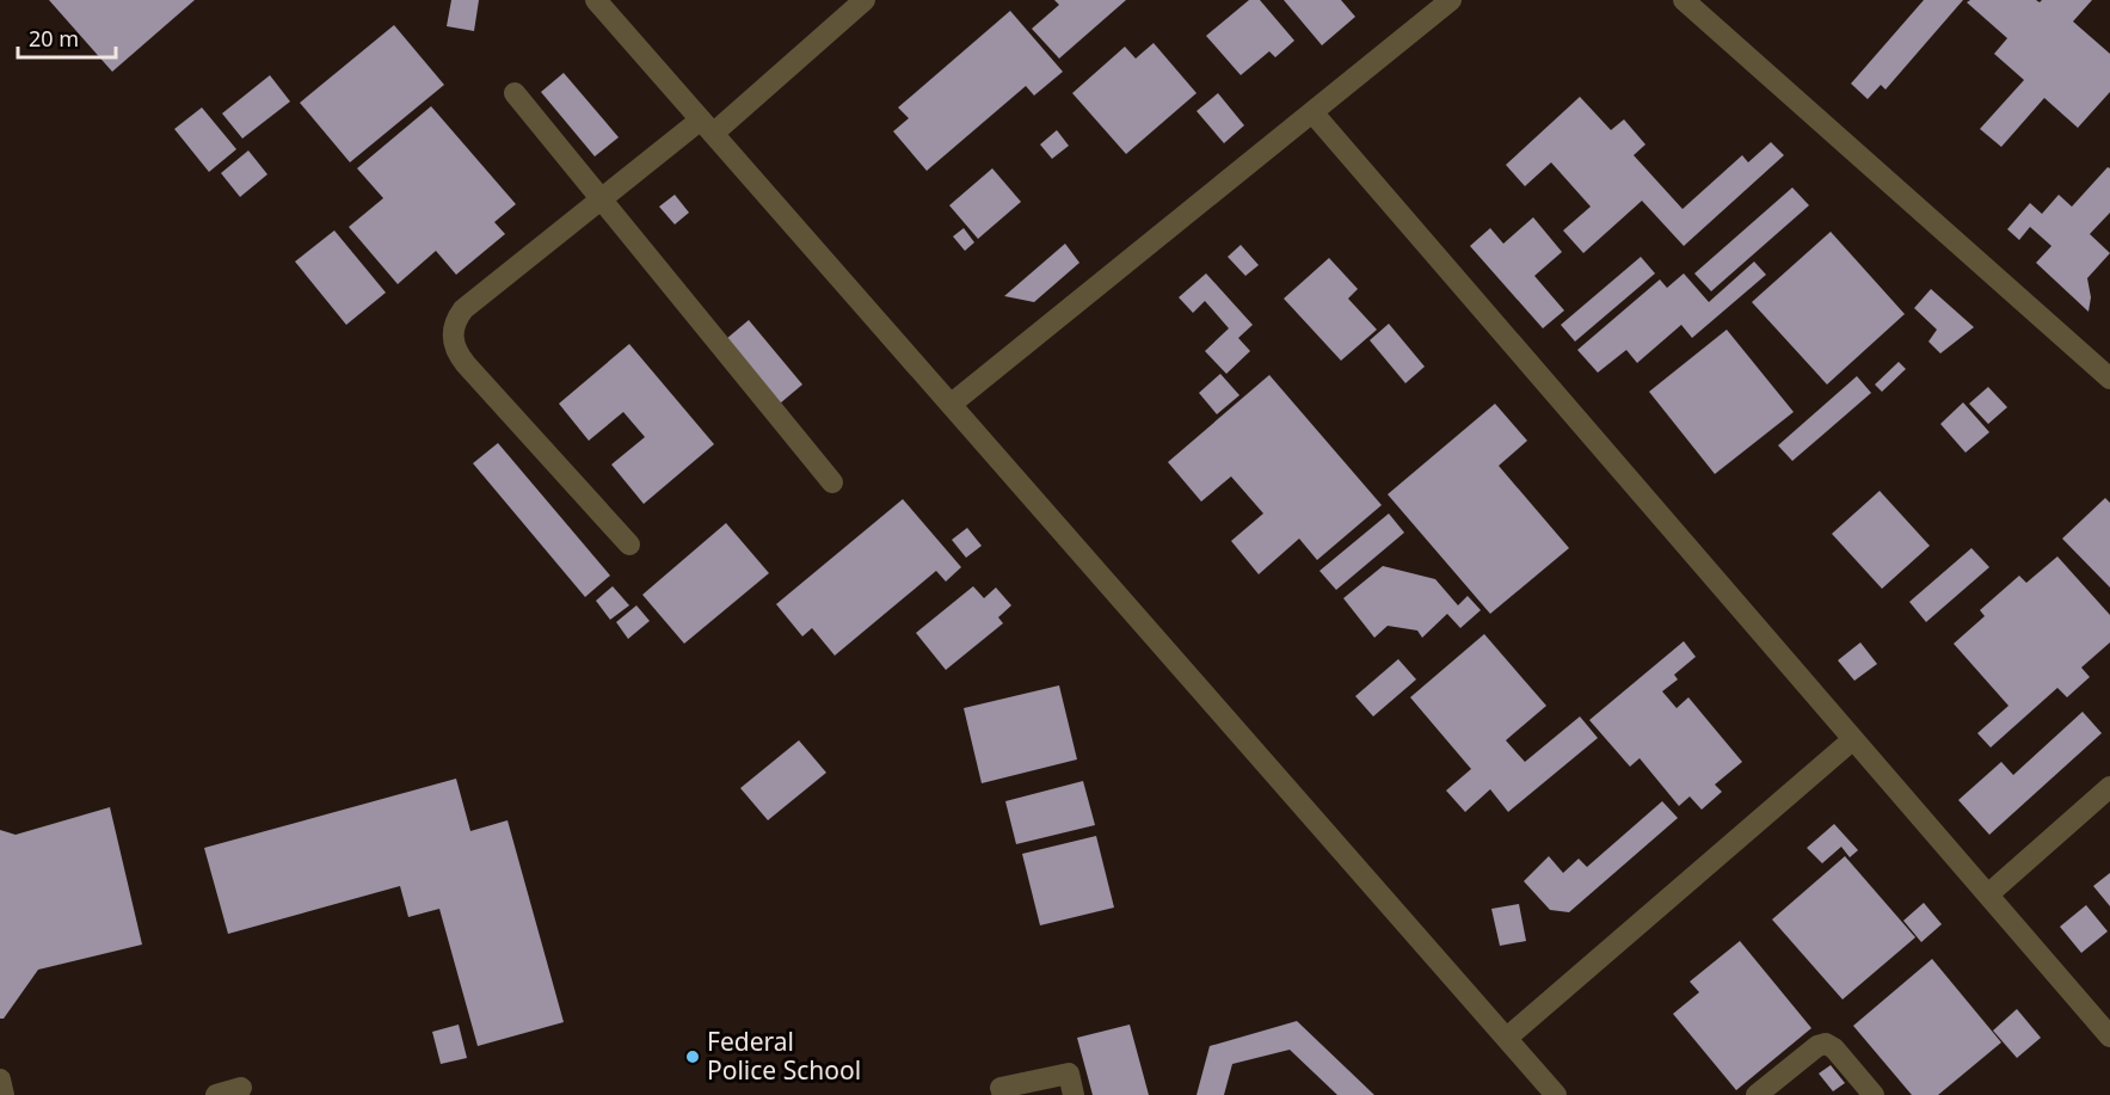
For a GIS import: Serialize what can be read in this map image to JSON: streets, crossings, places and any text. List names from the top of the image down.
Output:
{
  "places": ["Federal Police School"],
  "scale_bar": "20 m"
}
